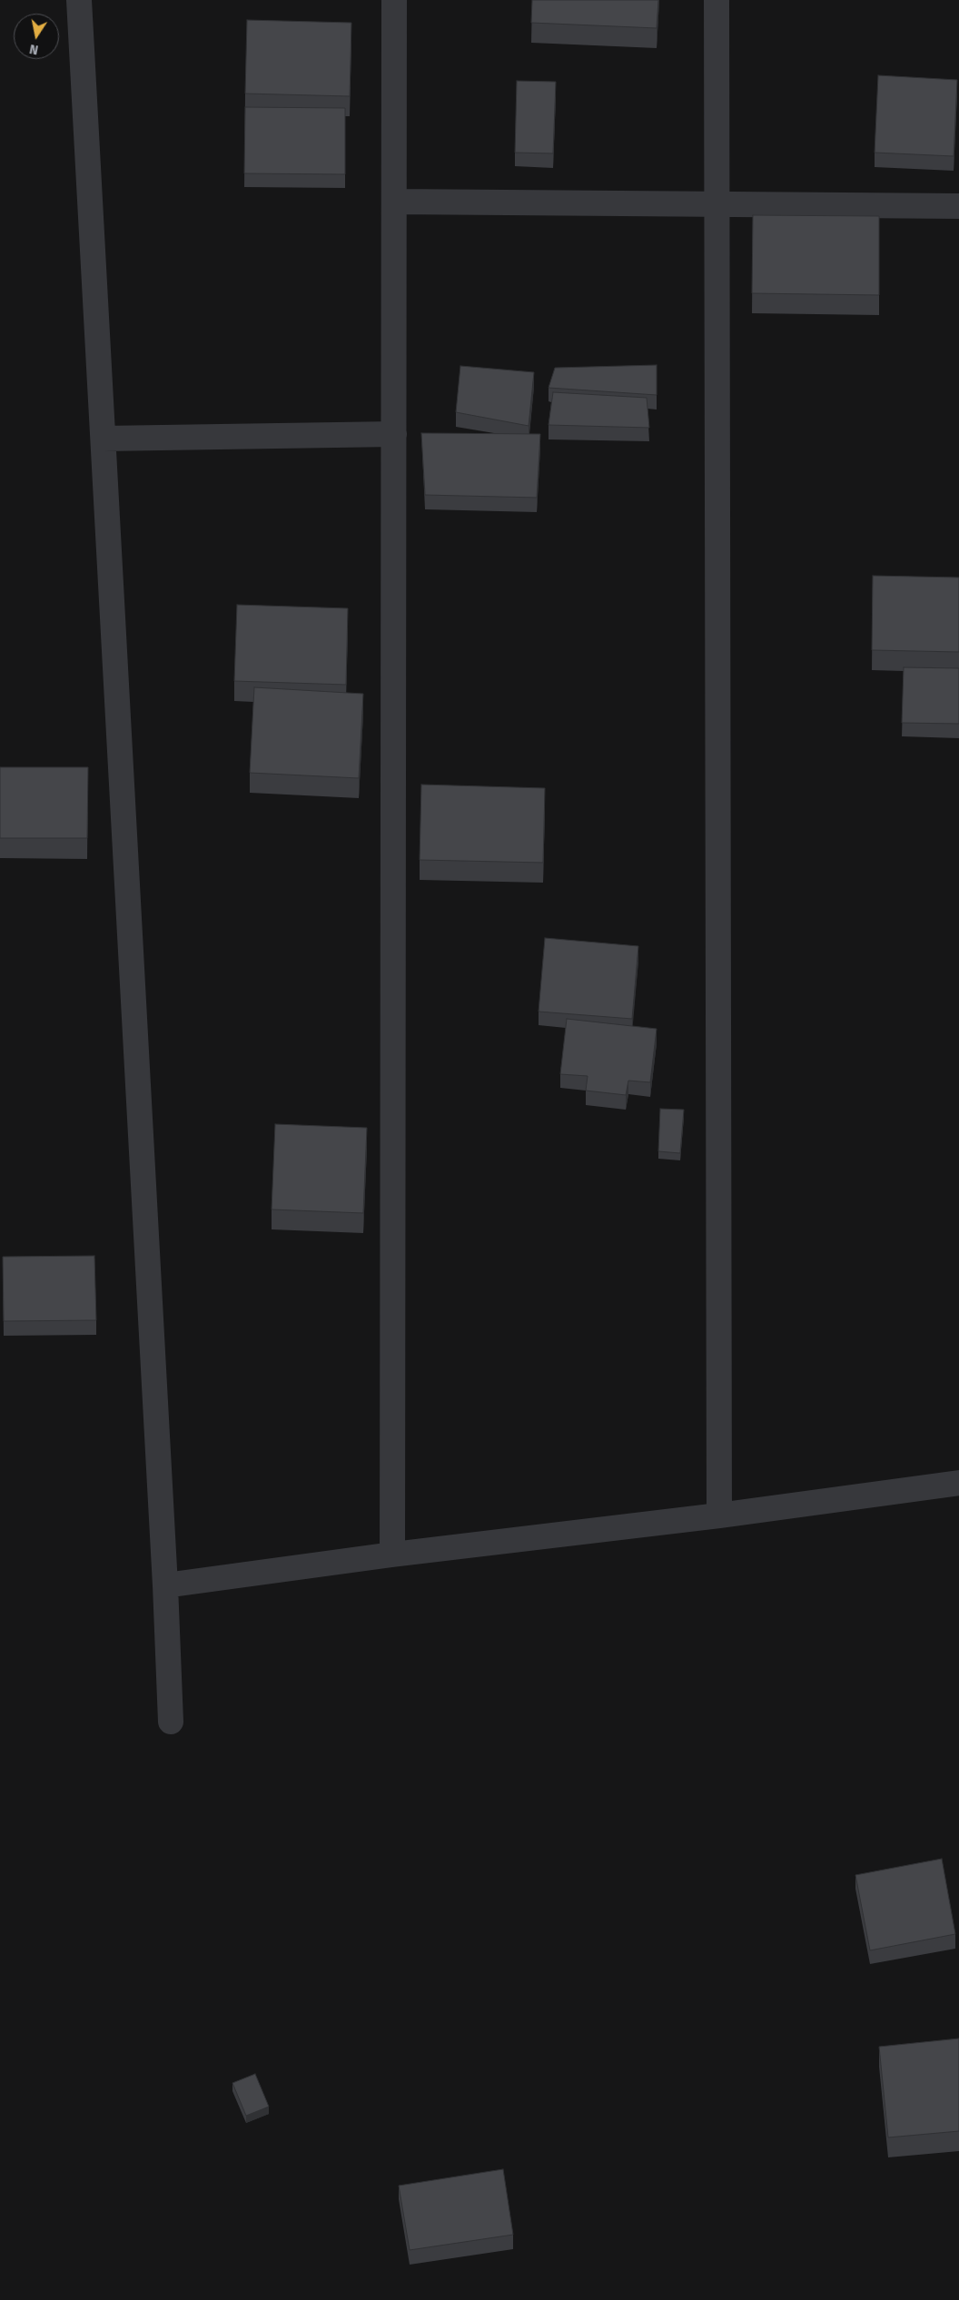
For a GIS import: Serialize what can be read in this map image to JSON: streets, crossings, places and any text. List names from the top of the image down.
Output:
{
  "north": "bottom"
}
